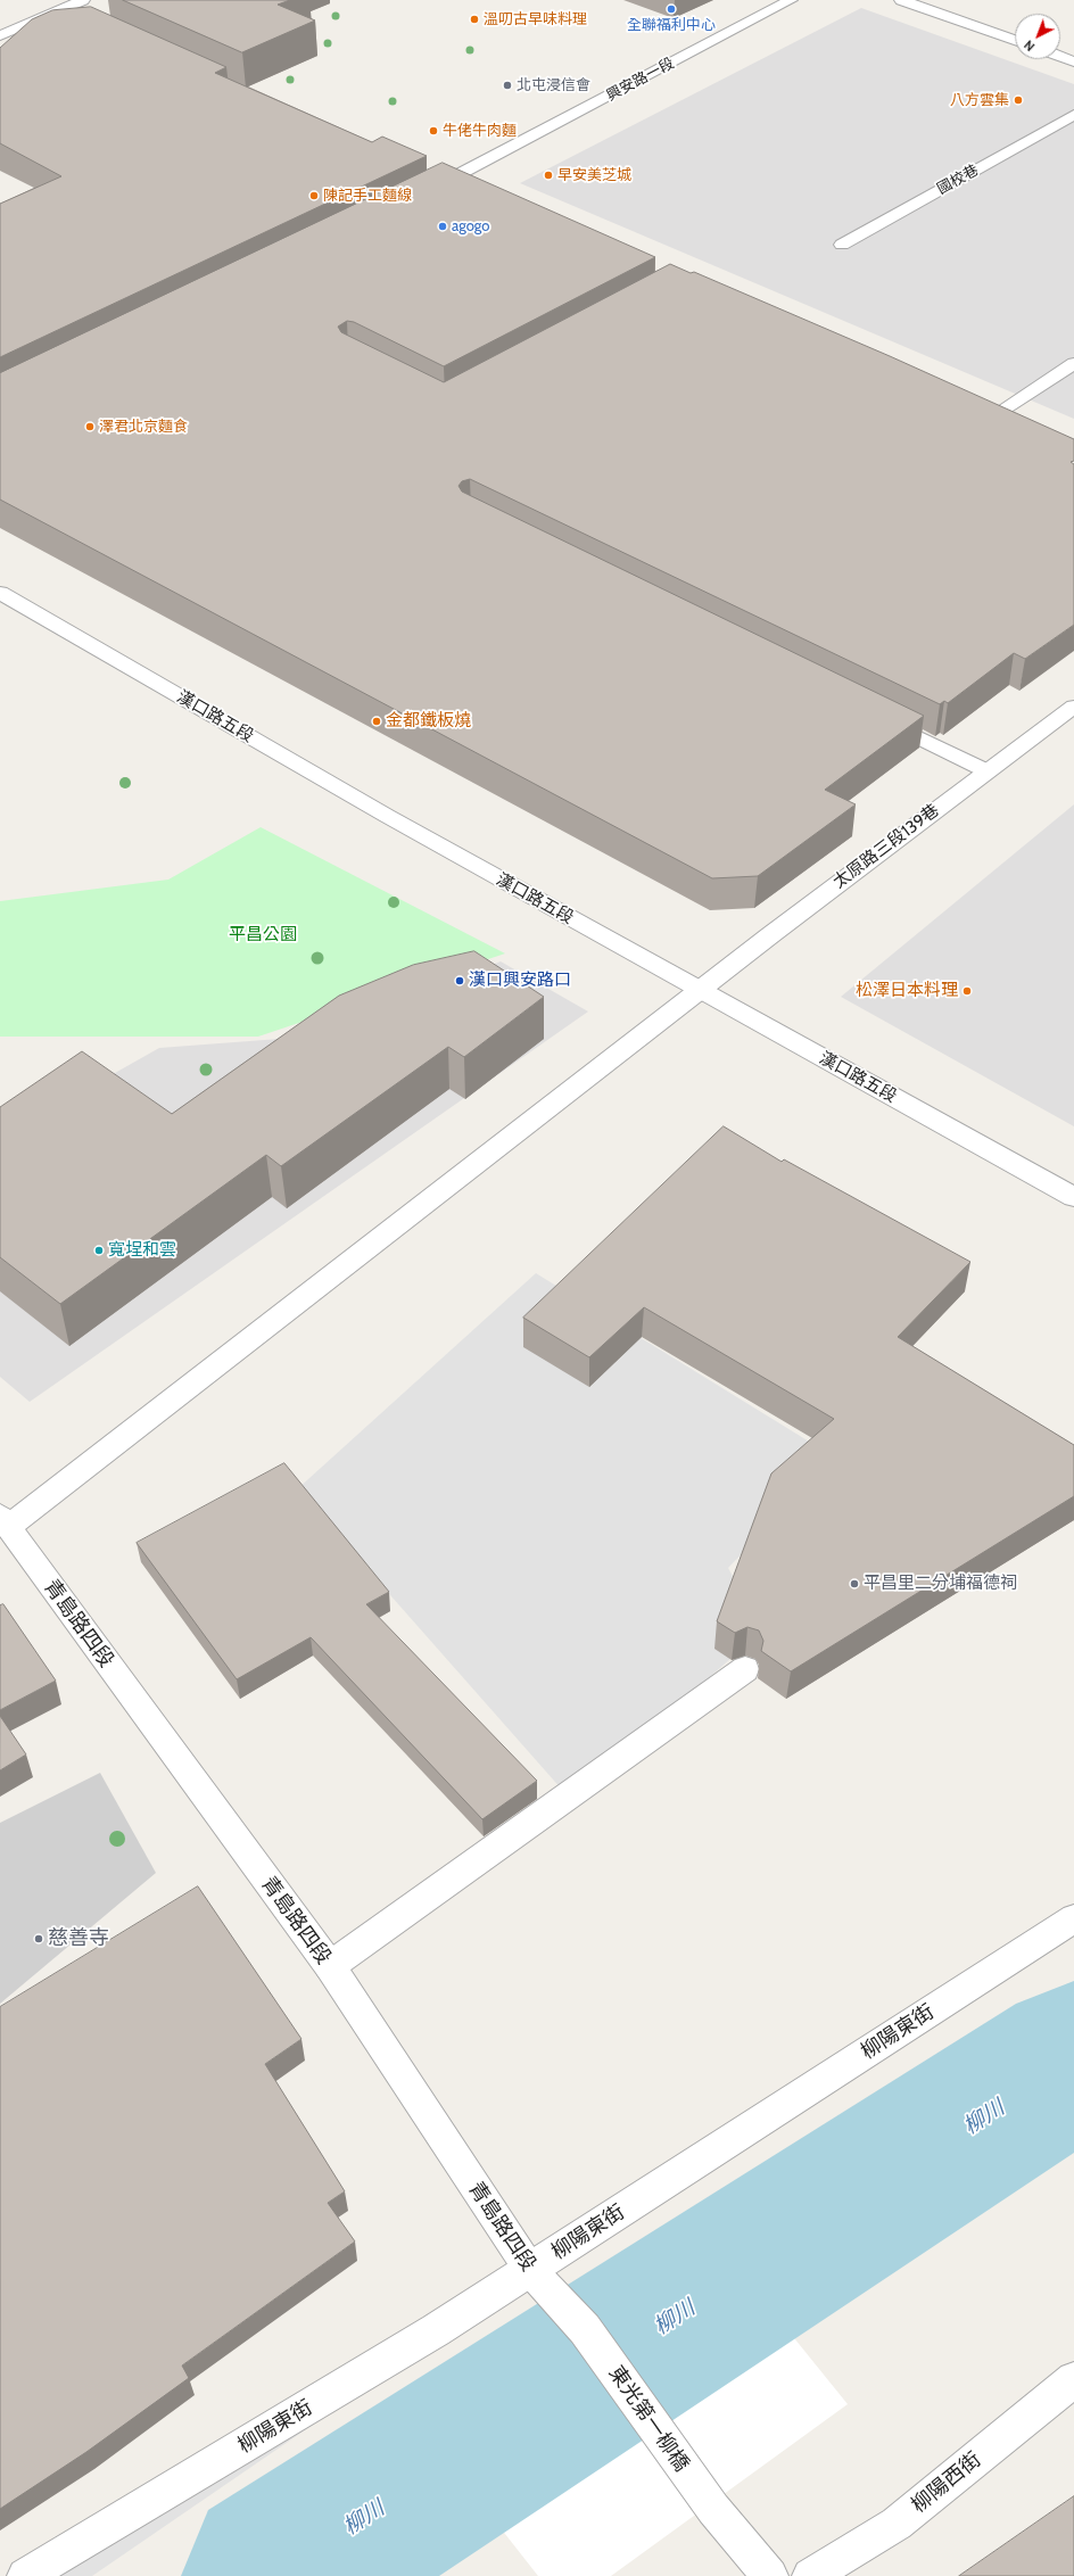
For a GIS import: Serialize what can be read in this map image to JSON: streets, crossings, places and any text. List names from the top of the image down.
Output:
{
  "streets": {
    "street": [
      "興安路一段",
      "國校巷",
      "漢口路五段",
      "太原路三段139巷",
      "青島路四段",
      "柳陽東街",
      "東光第一柳橋",
      "柳陽西街"
    ]
  },
  "crossings": [
    ["漢口路五段", "太原路三段139巷"],
    ["太原路三段139巷", "青島路四段"],
    ["青島路四段", "柳陽東街"],
    ["青島路四段", "東光第一柳橋"]
  ],
  "water": ["柳川"],
  "parks": ["平昌公園"],
  "places": [
    "全聯福利中心",
    "溫叨古早味料理",
    "北屯浸信會",
    "八方雲集",
    "牛佬牛肉麵",
    "早安美芝城",
    "陳記手工麵線",
    "agogo",
    "澤君北京麵食",
    "金都鐵板燒",
    "漢口興安路口",
    "松澤日本料理",
    "寬埕和雲",
    "平昌里二分埔福德祠",
    "慈善寺"
  ],
  "north": "bottom left"
}
